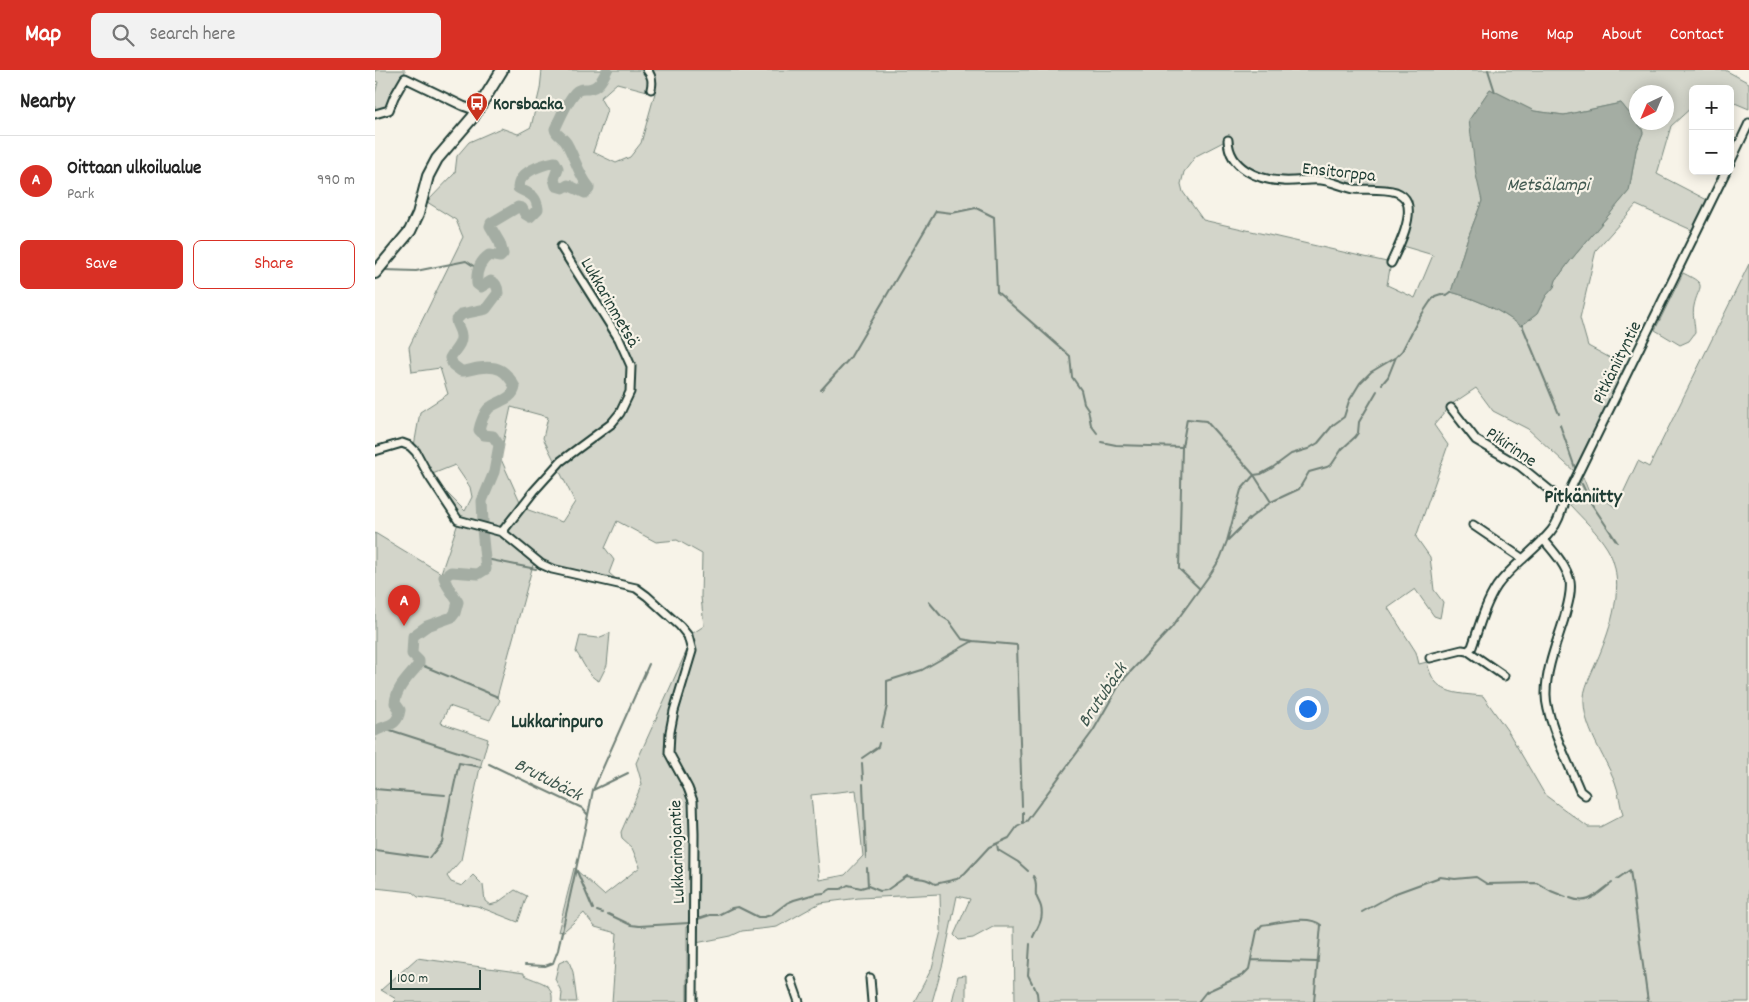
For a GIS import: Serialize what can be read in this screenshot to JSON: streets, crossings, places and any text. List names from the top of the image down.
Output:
{
  "streets": {
    "street": [
      "Ensitorppa",
      "Lukkarinmetsä",
      "Pitkäniityntie",
      "Pikirinne",
      "Lukkarinojantie"
    ]
  },
  "crossings": [
    ["Lukkarinmetsä", "Lukkarinojantie"],
    ["Pitkäniityntie", "Pikirinne"]
  ],
  "districts": ["Pitkäniitty", "Lukkarinpuro"],
  "water": ["Metsälampi", "Brutubäck"],
  "places": {
    "bus stop": ["Korsbacka"]
  },
  "scale_bar": "100 m",
  "north": "bottom left",
  "page": {
    "header": "Map",
    "search": "Search here",
    "nav": [
      "Home",
      "Map",
      "About",
      "Contact"
    ],
    "heading": "Nearby",
    "map_buttons": ["+", "−"],
    "list": [
      {
        "mark": "A",
        "name": "Oittaan ulkoilualue",
        "note": "Park",
        "value": "990 m"
      }
    ],
    "buttons": ["Save", "Share"],
    "pins": "A",
    "scale": "100 m"
  }
}
